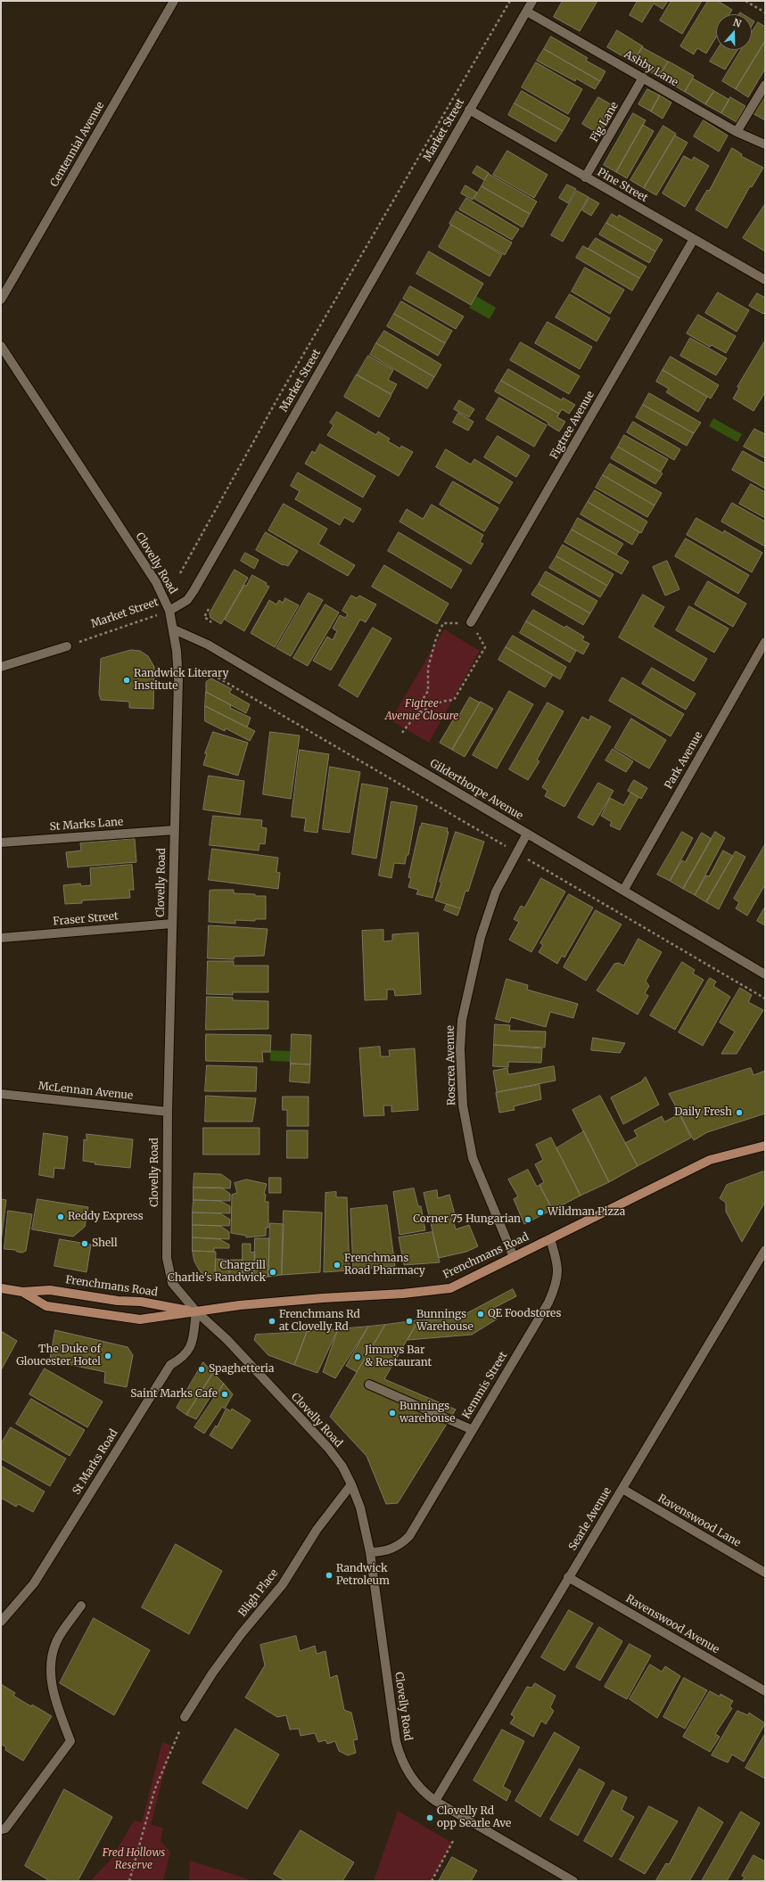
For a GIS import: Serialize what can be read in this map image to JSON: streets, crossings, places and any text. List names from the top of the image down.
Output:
{
  "streets": {
    "main road": ["Frenchmans Road"],
    "street": [
      "Ashby Lane",
      "Fig Lane",
      "Market Street",
      "Centennial Avenue",
      "Pine Street",
      "Figtree Avenue",
      "Clovelly Road",
      "Park Avenue",
      "Gilderthorpe Avenue",
      "St Marks Lane",
      "Fraser Street",
      "Roscrea Avenue",
      "McLennan Avenue",
      "Kemmis Street",
      "St Marks Road",
      "Searle Avenue",
      "Ravenswood Lane",
      "Bligh Place",
      "Ravenswood Avenue"
    ]
  },
  "crossings": [
    ["Ashby Lane", "Fig Lane"],
    ["Ashby Lane", "Market Street"],
    ["Fig Lane", "Pine Street"],
    ["Market Street", "Pine Street"],
    ["Market Street", "Clovelly Road"],
    ["Pine Street", "Figtree Avenue"],
    ["Clovelly Road", "Gilderthorpe Avenue"],
    ["Clovelly Road", "St Marks Lane"],
    ["Clovelly Road", "Fraser Street"],
    ["Clovelly Road", "McLennan Avenue"],
    ["Clovelly Road", "Frenchmans Road"],
    ["Clovelly Road", "Kemmis Street"],
    ["Clovelly Road", "St Marks Road"],
    ["Clovelly Road", "Searle Avenue"],
    ["Clovelly Road", "Bligh Place"],
    ["Park Avenue", "Gilderthorpe Avenue"],
    ["Gilderthorpe Avenue", "Roscrea Avenue"],
    ["Roscrea Avenue", "Frenchmans Road"],
    ["Frenchmans Road", "Kemmis Street"],
    ["Frenchmans Road", "St Marks Road"],
    ["Searle Avenue", "Ravenswood Lane"],
    ["Searle Avenue", "Ravenswood Avenue"]
  ],
  "parks": ["Figtree Avenue Closure", "Fred Hollows Reserve"],
  "places": [
    "Randwick Literary Institute",
    "Daily Fresh",
    "Wildman Pizza",
    "Reddy Express",
    "Corner 75 Hungarian",
    "Shell",
    "Frenchmans Road Pharmacy",
    "Chargrill Charlie's Randwick",
    "QE Foodstores",
    "Frenchmans Rd at Clovelly Rd",
    "Bunnings Warehouse",
    "The Duke of Gloucester Hotel",
    "Jimmys Bar & Restaurant",
    "Spaghetteria",
    "Saint Marks Cafe",
    "Bunnings warehouse",
    "Randwick Petroleum",
    "Clovelly Rd opp Searle Ave"
  ],
  "north": "top"
}
